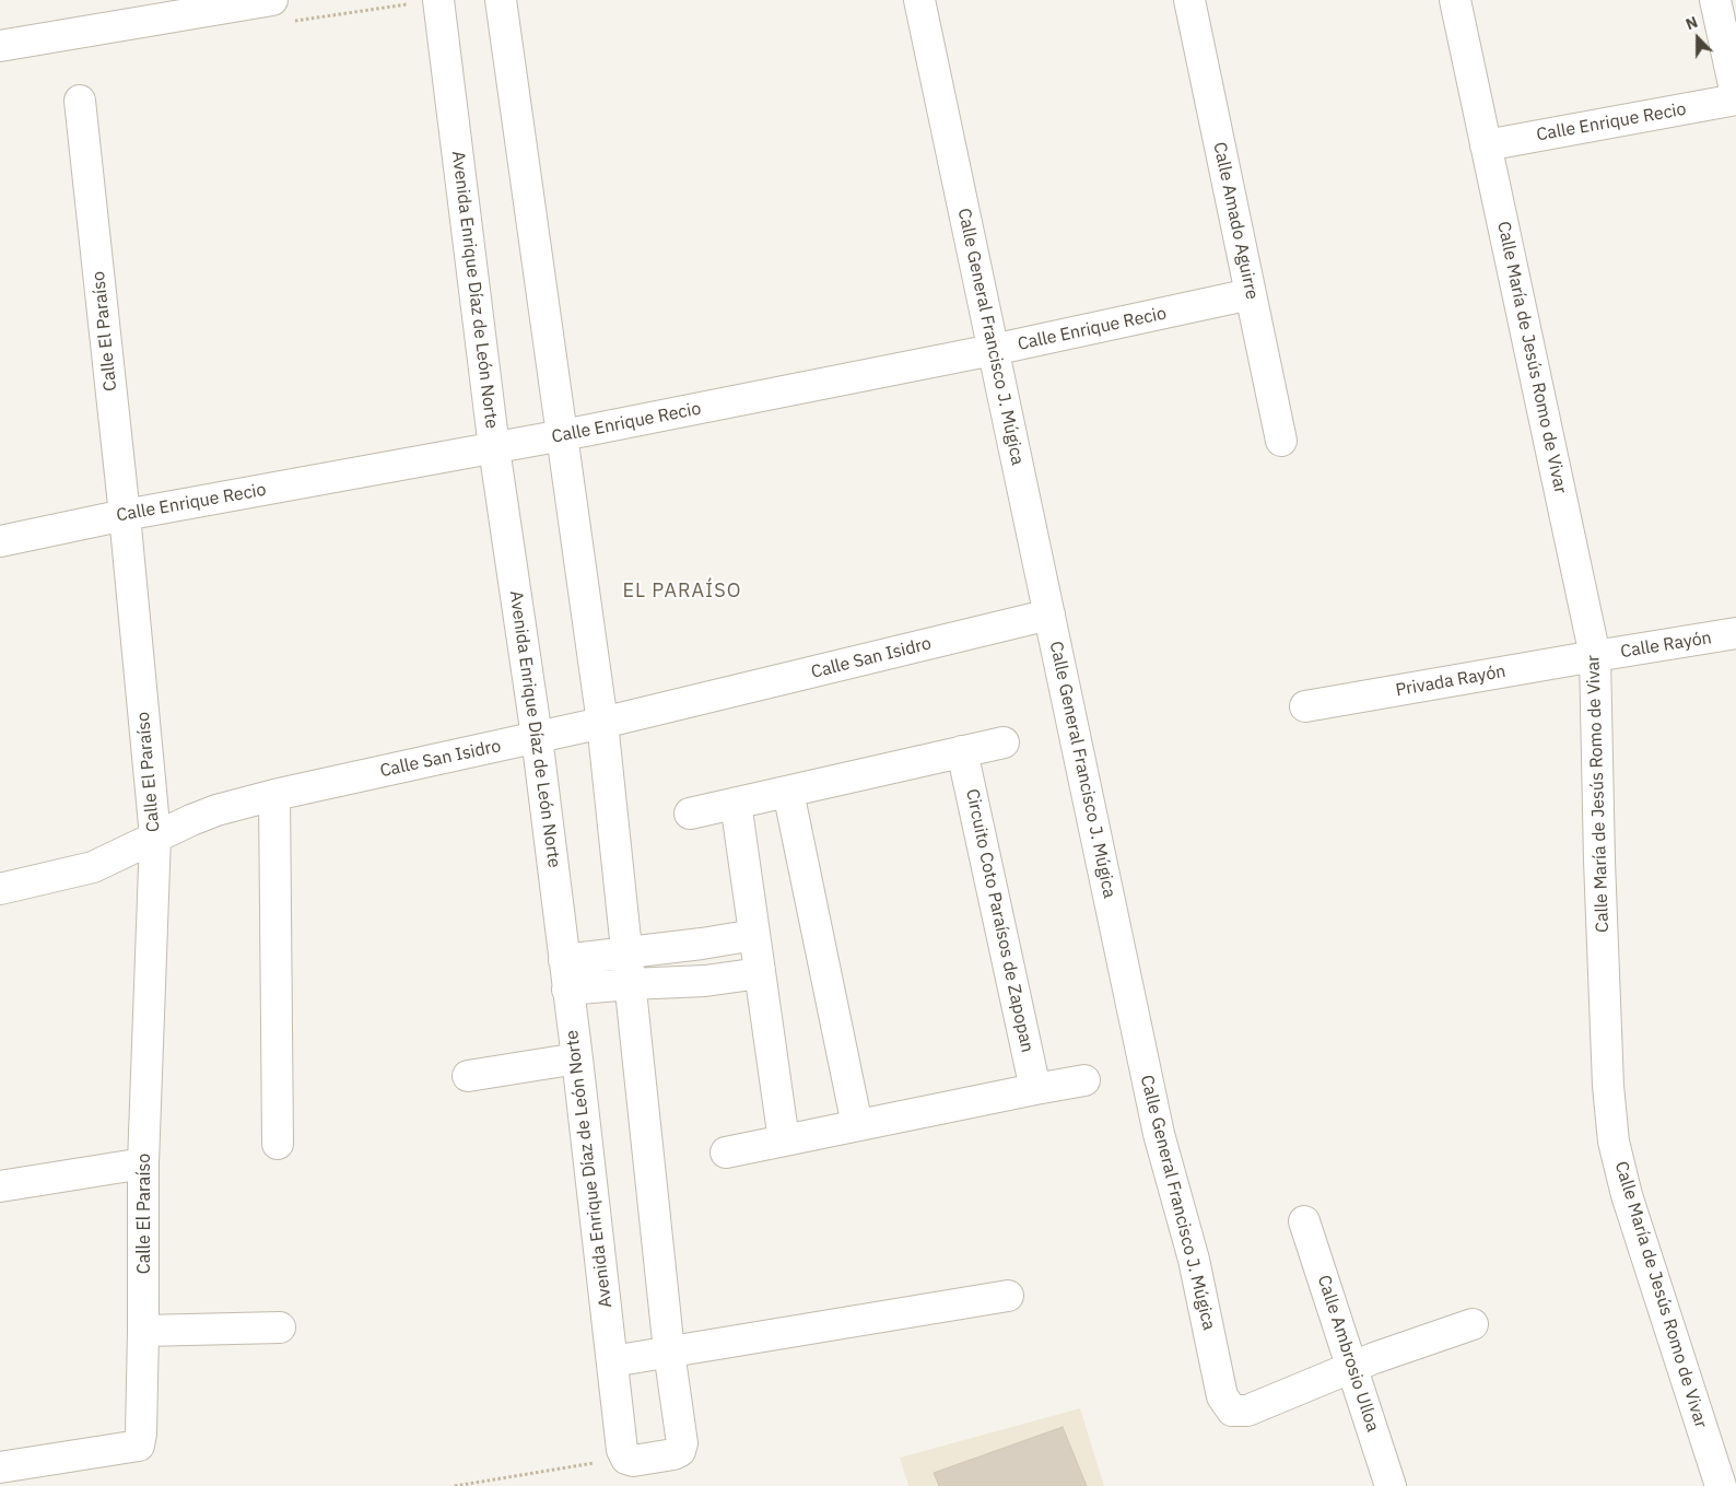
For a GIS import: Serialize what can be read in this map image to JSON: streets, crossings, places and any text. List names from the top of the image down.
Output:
{
  "streets": {
    "street": [
      "Calle Enrique Recio",
      "Calle Amado Aguirre",
      "Avenida Enrique Díaz de León Norte",
      "Calle El Paraíso",
      "Calle General Francisco J. Múgica",
      "Calle María de Jesús Romo de Vivar",
      "Calle Rayón",
      "Calle San Isidro",
      "Privada Rayón",
      "Circuito Coto Paraísos de Zapopan",
      "Calle Ambrosio Ulloa"
    ]
  },
  "crossings": [
    ["Calle Enrique Recio", "Calle Amado Aguirre"],
    ["Calle Enrique Recio", "Avenida Enrique Díaz de León Norte"],
    ["Calle Enrique Recio", "Calle El Paraíso"],
    ["Calle Enrique Recio", "Calle General Francisco J. Múgica"],
    ["Calle Enrique Recio", "Calle María de Jesús Romo de Vivar"],
    ["Avenida Enrique Díaz de León Norte", "Calle San Isidro"],
    ["Calle El Paraíso", "Calle San Isidro"],
    ["Calle General Francisco J. Múgica", "Calle San Isidro"],
    ["Calle General Francisco J. Múgica", "Calle Ambrosio Ulloa"],
    ["Calle María de Jesús Romo de Vivar", "Calle Rayón"],
    ["Calle María de Jesús Romo de Vivar", "Privada Rayón"],
    ["Calle Rayón", "Privada Rayón"]
  ],
  "districts": ["EL PARAÍSO"],
  "north": "top"
}
